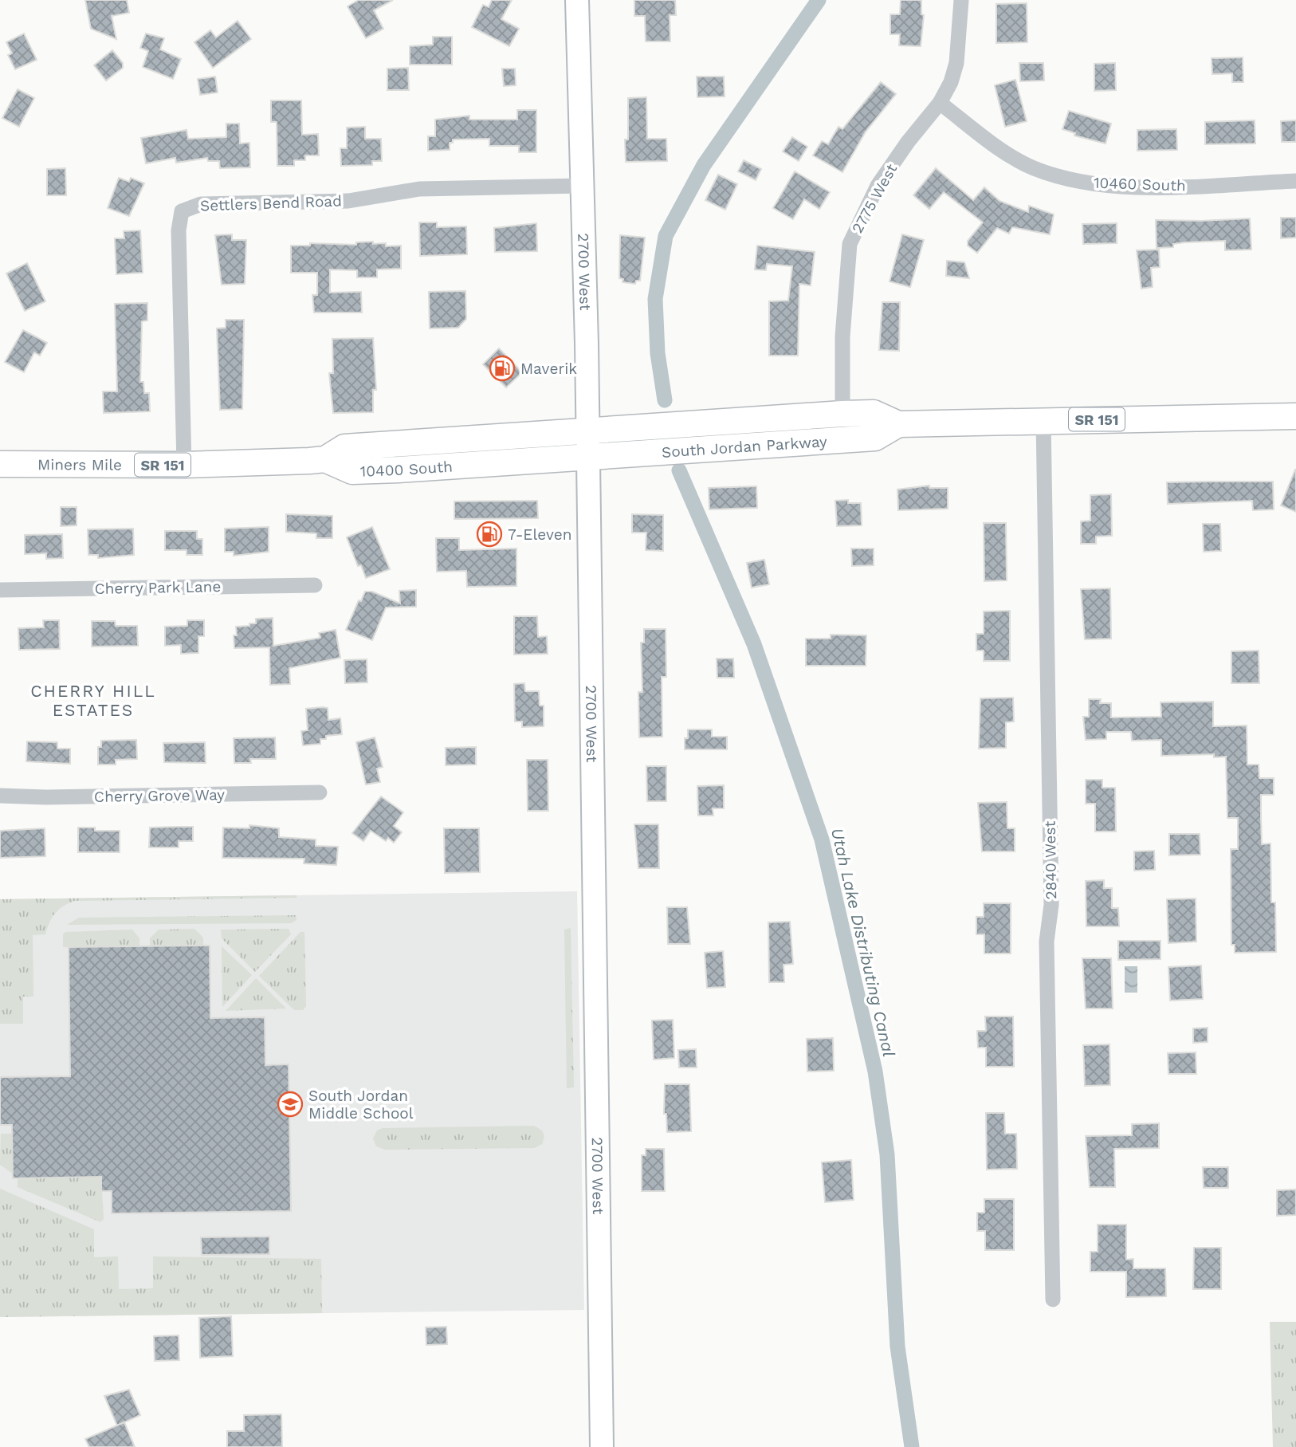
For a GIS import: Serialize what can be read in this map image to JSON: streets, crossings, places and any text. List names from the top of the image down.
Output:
{
  "streets": {
    "main road": [
      "2700 West",
      "SR 151",
      "South Jordan Parkway",
      "Miners Mile",
      "10400 South"
    ],
    "street": [
      "10460 South",
      "2775 West",
      "Settlers Bend Road",
      "Cherry Park Lane",
      "Cherry Grove Way",
      "2840 West"
    ]
  },
  "crossings": [
    ["10460 South", "2775 West"],
    ["2775 West", "South Jordan Parkway"],
    ["Settlers Bend Road", "2700 West"],
    ["Settlers Bend Road", "Miners Mile"],
    ["2700 West", "South Jordan Parkway"],
    ["2700 West", "10400 South"],
    ["South Jordan Parkway", "10400 South"],
    ["South Jordan Parkway", "2840 West"],
    ["Miners Mile", "10400 South"]
  ],
  "districts": ["CHERRY HILL ESTATES"],
  "water": ["Utah Lake Distributing Canal"],
  "places": {
    "fuel station": ["Maverik", "7-Eleven"],
    "school or university": ["South Jordan Middle School"]
  }
}
